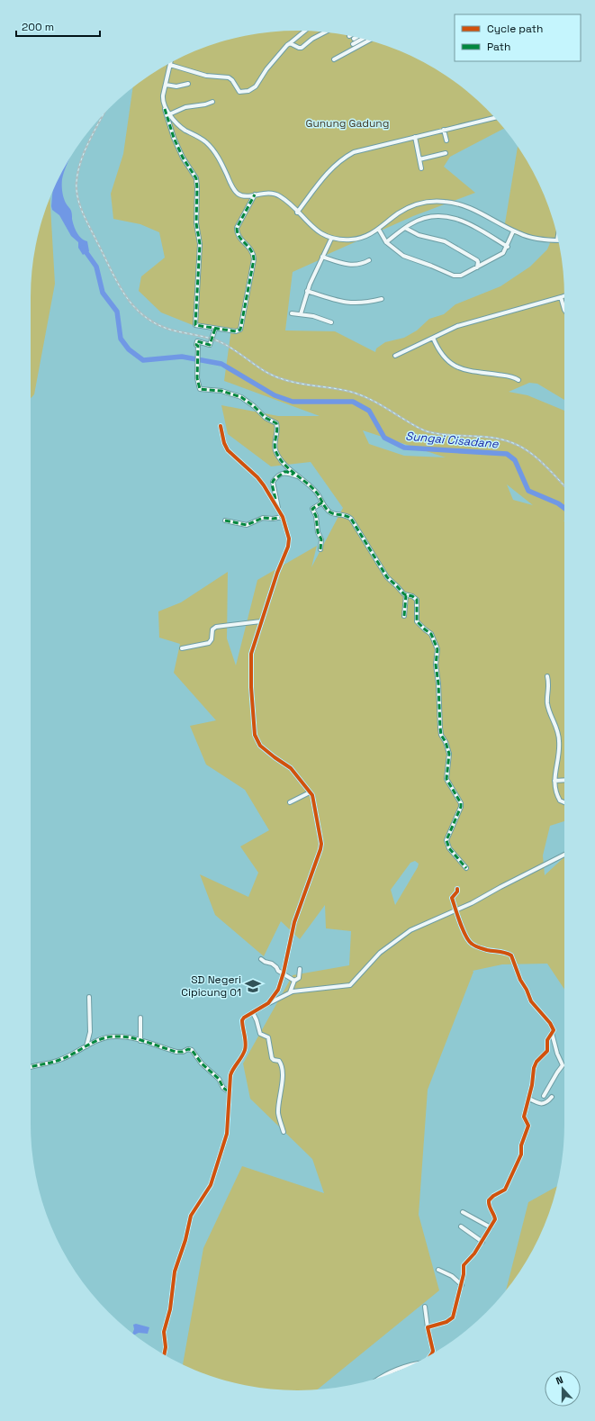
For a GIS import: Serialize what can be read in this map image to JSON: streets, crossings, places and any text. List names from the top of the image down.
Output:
{
  "water": ["Sungai Cisadane"],
  "parks": ["Gunung Gadung"],
  "places": {
    "school or university": ["SD Negeri Cipicung 01"]
  },
  "legend": ["Cycle path", "Path"],
  "scale_bar": "200 m",
  "north": "top"
}
